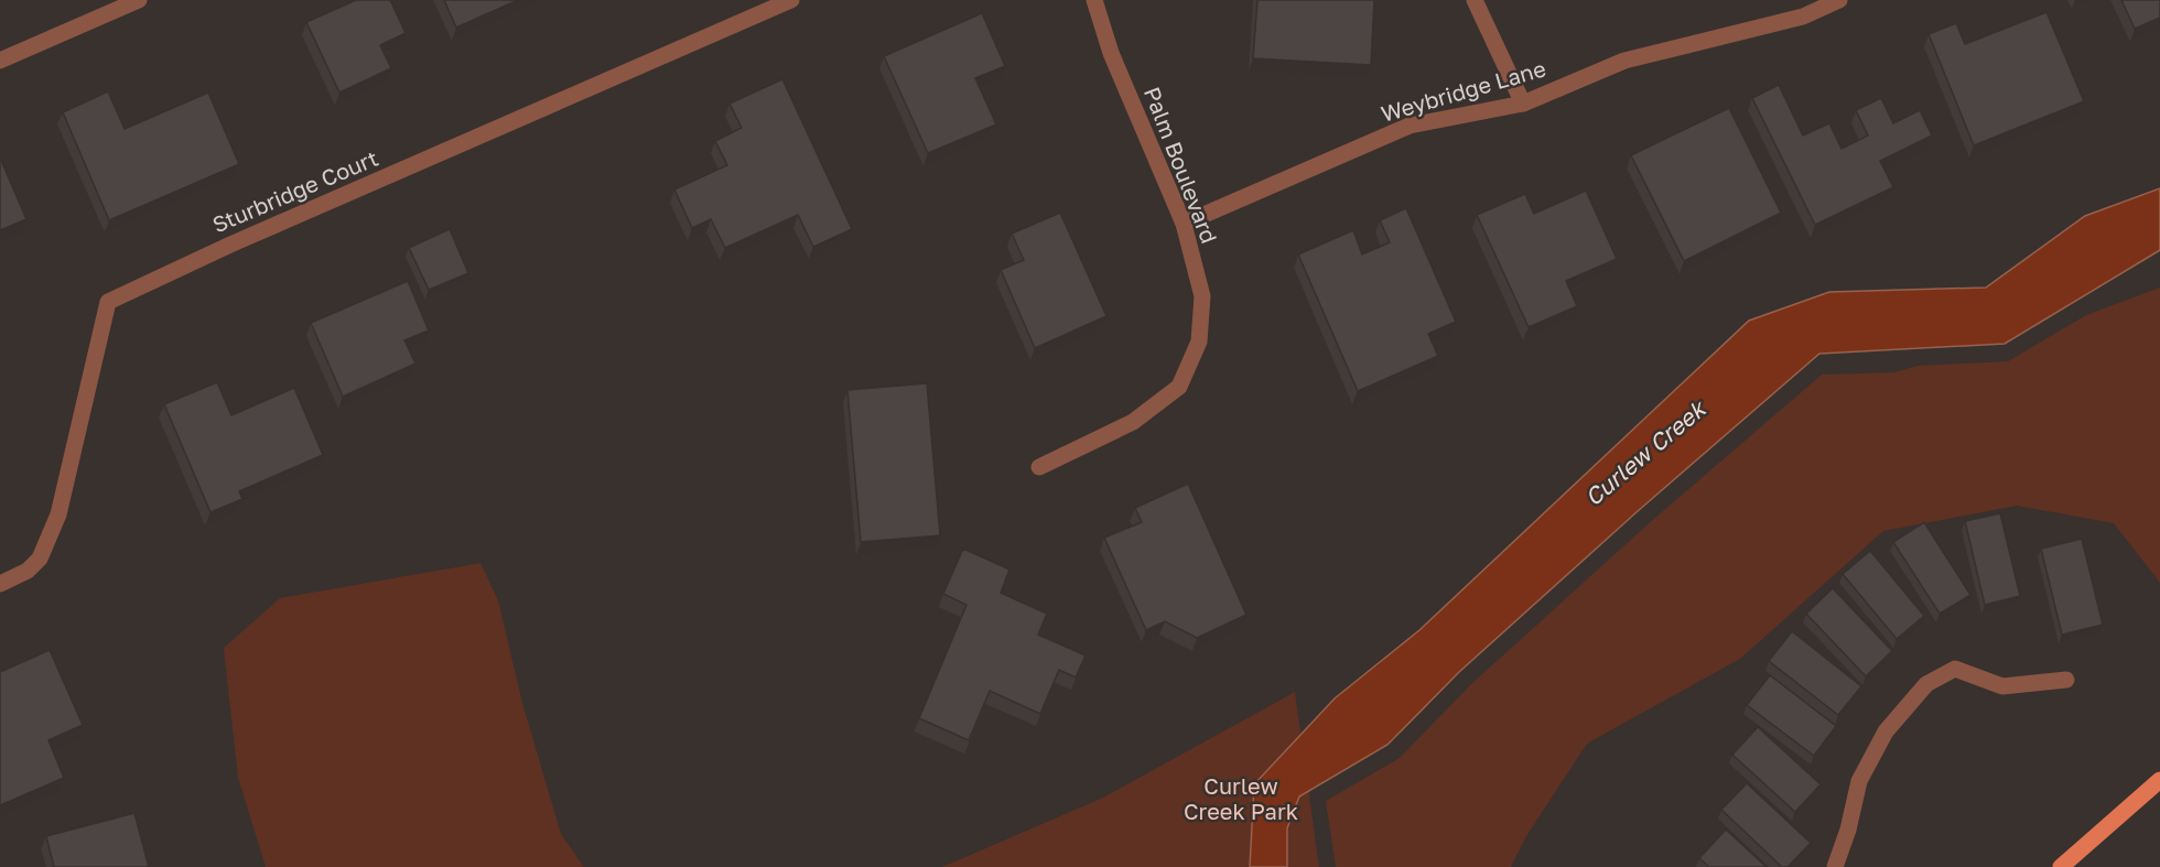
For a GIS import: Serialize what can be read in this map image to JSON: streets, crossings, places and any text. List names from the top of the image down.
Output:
{
  "streets": {
    "street": ["Weybridge Lane", "Palm Boulevard", "Sturbridge Court"]
  },
  "crossings": [
    ["Weybridge Lane", "Palm Boulevard"]
  ],
  "water": ["Curlew Creek"],
  "parks": ["Curlew Creek Park"]
}
